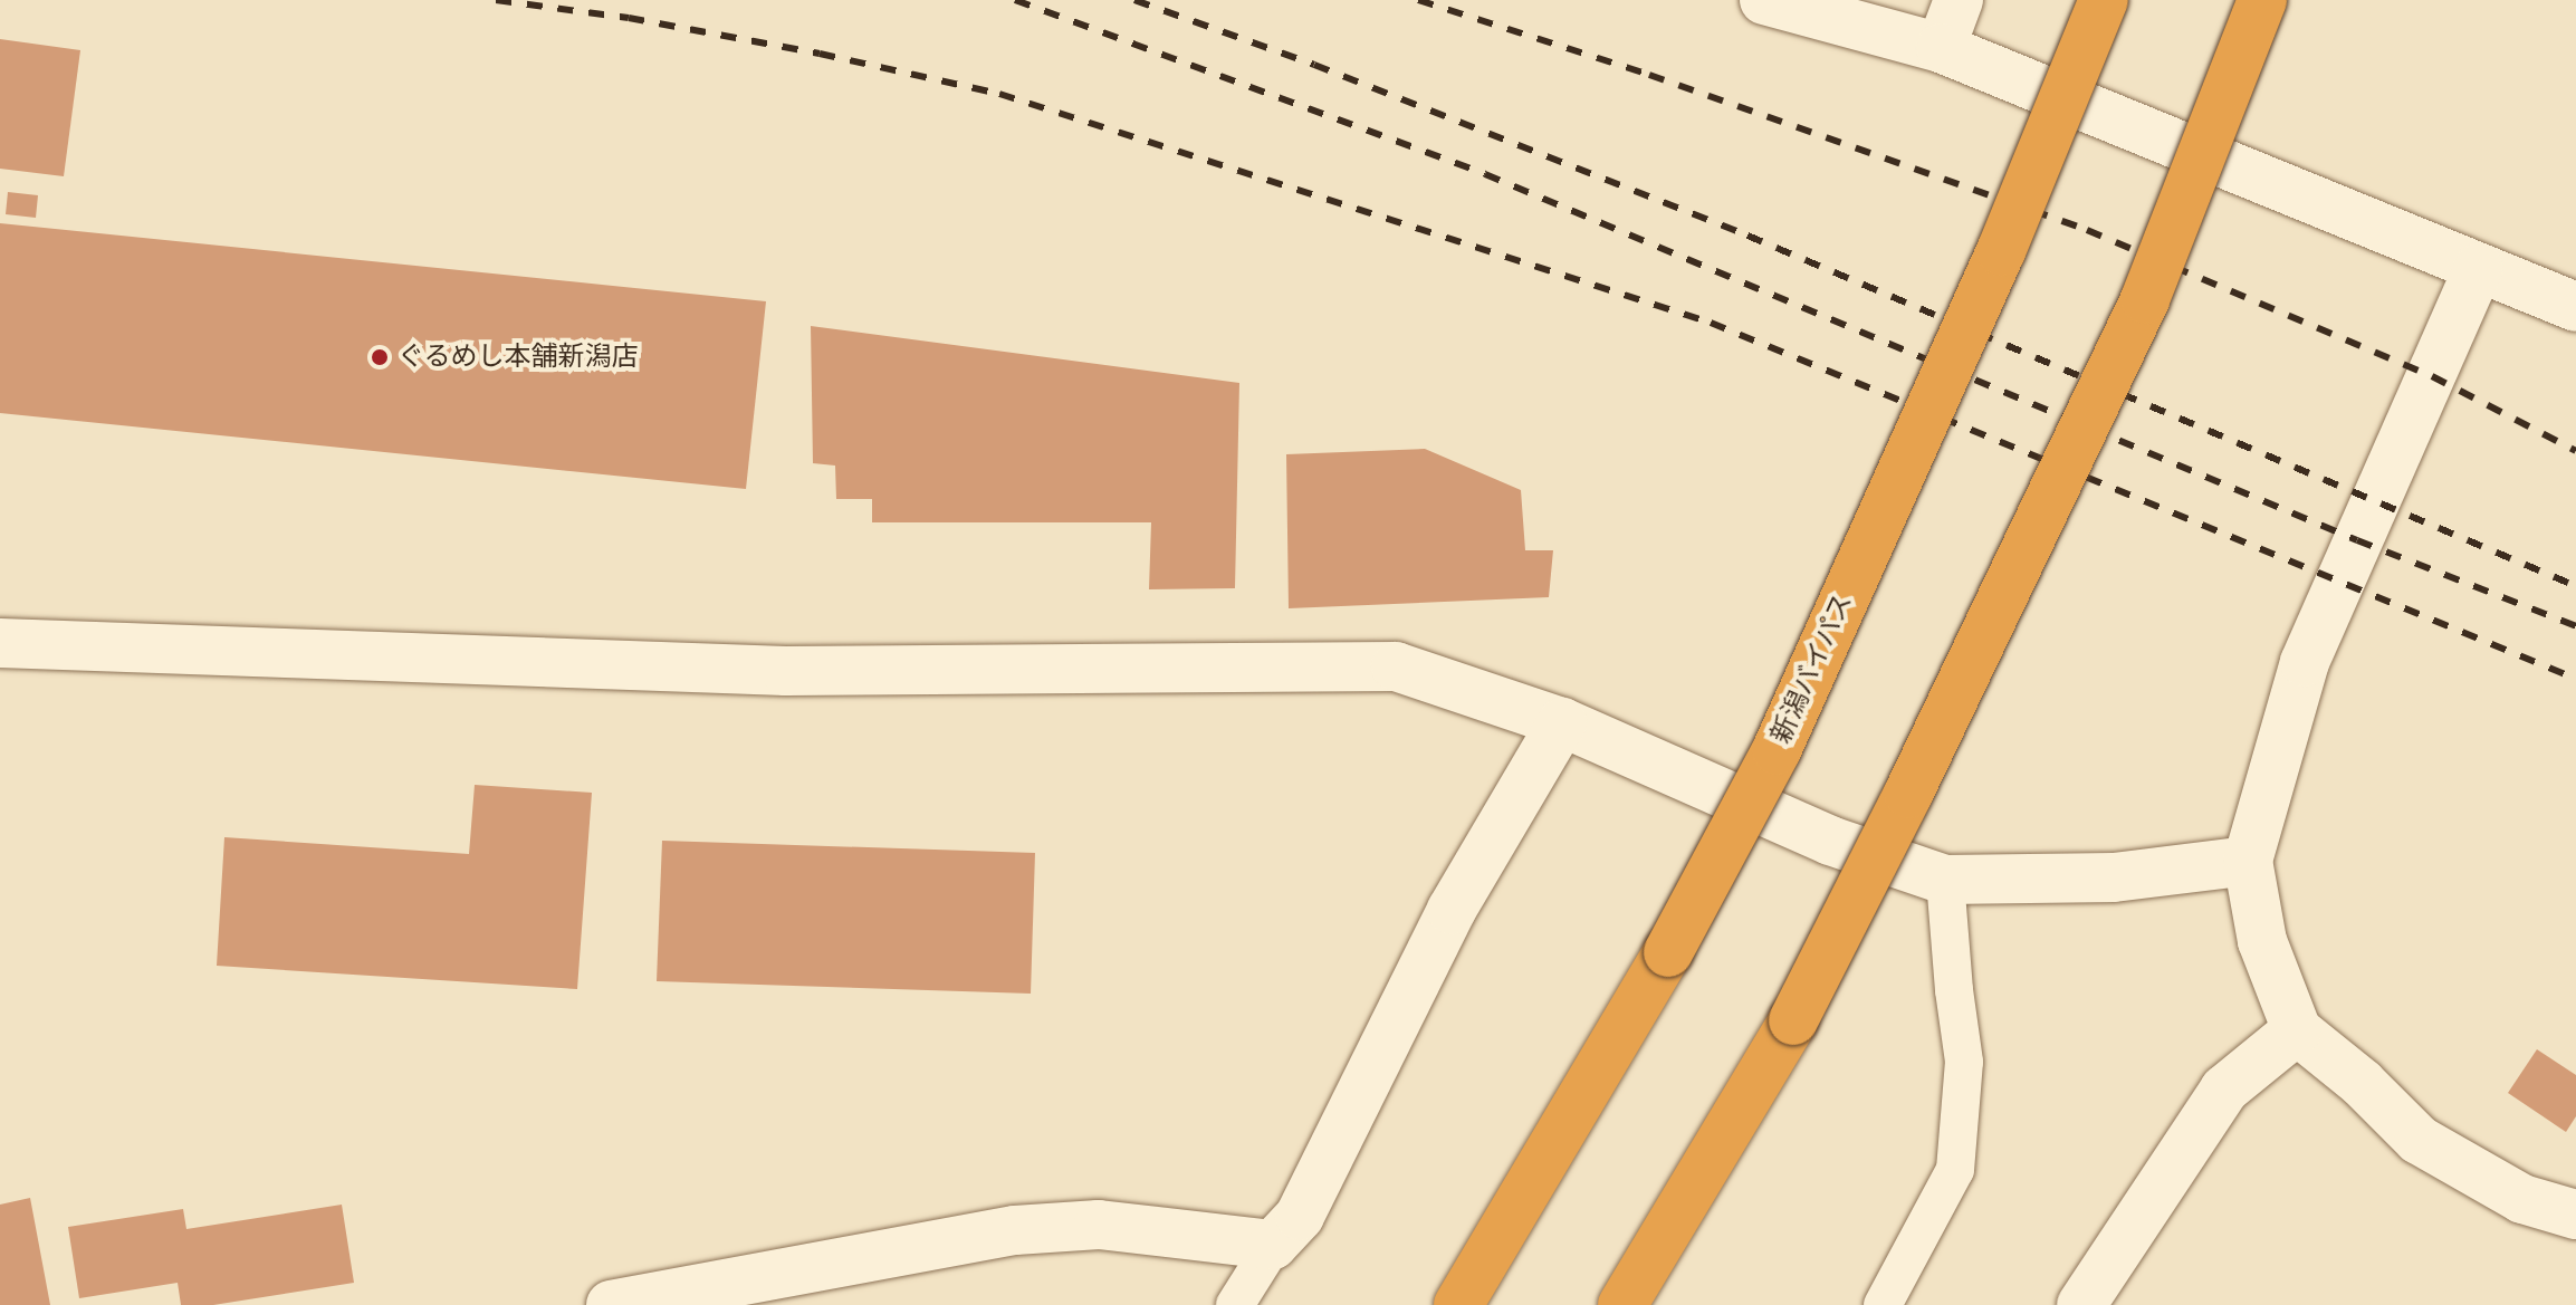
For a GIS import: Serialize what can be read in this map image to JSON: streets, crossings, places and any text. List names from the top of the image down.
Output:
{
  "streets": {
    "highway": ["新潟バイパス"]
  },
  "places": ["ぐるめし本舗新潟店"]
}
